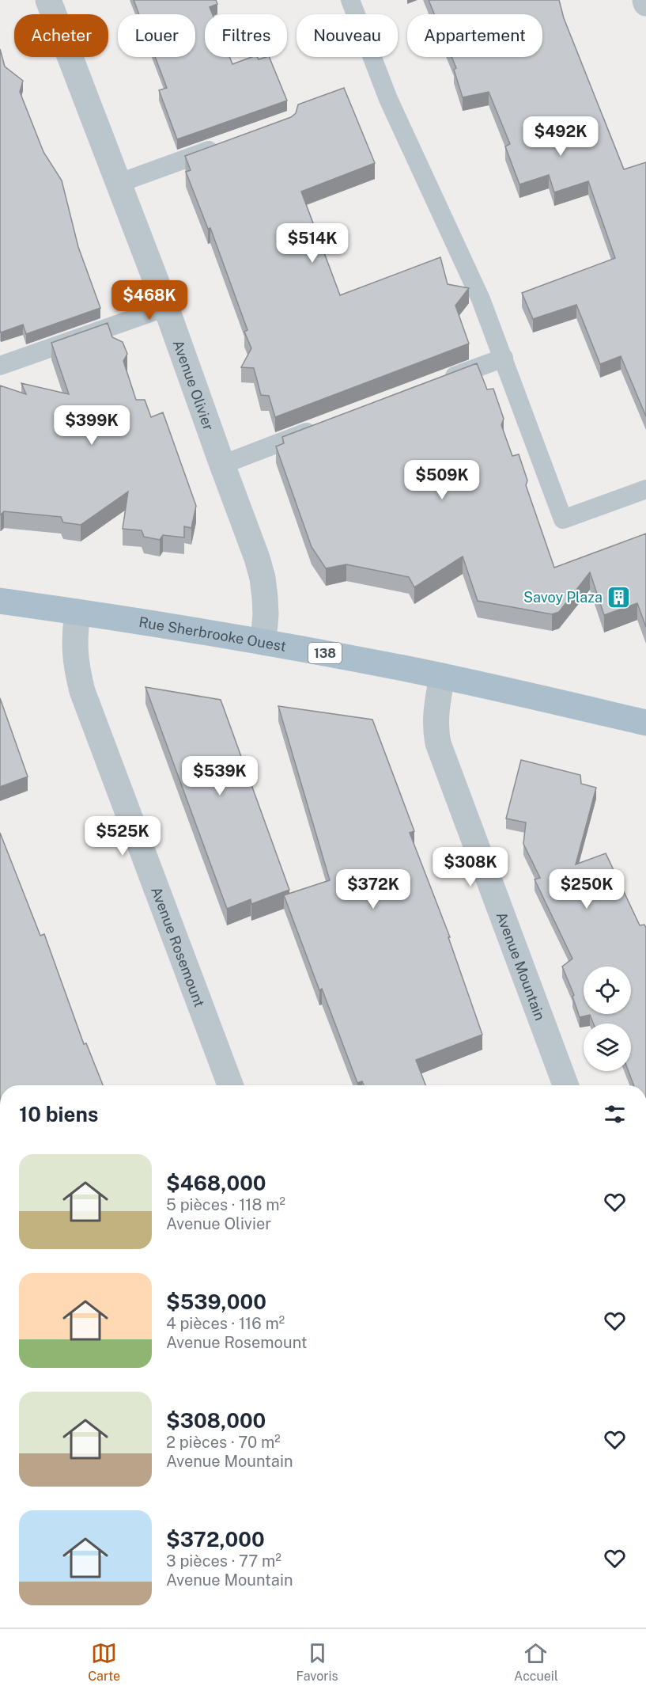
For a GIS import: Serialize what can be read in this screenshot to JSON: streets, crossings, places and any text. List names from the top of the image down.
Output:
{
  "streets": {
    "main road": ["Rue Sherbrooke Ouest", "138"],
    "street": ["Avenue Olivier", "Avenue Rosemount", "Avenue Mountain"]
  },
  "crossings": [
    ["Avenue Olivier", "Rue Sherbrooke Ouest"],
    ["Rue Sherbrooke Ouest", "Avenue Rosemount"],
    ["Rue Sherbrooke Ouest", "Avenue Mountain"]
  ],
  "places": {
    "building": ["Savoy Plaza"]
  },
  "page": {
    "chip": [
      "Acheter",
      "Louer",
      "Filtres",
      "Nouveau",
      "Appartement"
    ],
    "price": [
      "$492K",
      "$514K",
      "$468K",
      "$399K",
      "$509K",
      "$539K",
      "$525K",
      "$308K",
      "$372K",
      "$250K"
    ],
    "heading": "10 biens",
    "list": [
      {
        "name": "$468,000",
        "note": "5 pièces · 118 m² · Avenue Olivier"
      },
      {
        "name": "$539,000",
        "note": "4 pièces · 116 m² · Avenue Rosemount"
      },
      {
        "name": "$308,000",
        "note": "2 pièces · 70 m² · Avenue Mountain"
      },
      {
        "name": "$372,000",
        "note": "3 pièces · 77 m² · Avenue Mountain"
      }
    ],
    "tabs": ["Carte", "Favoris", "Accueil"]
  }
}
